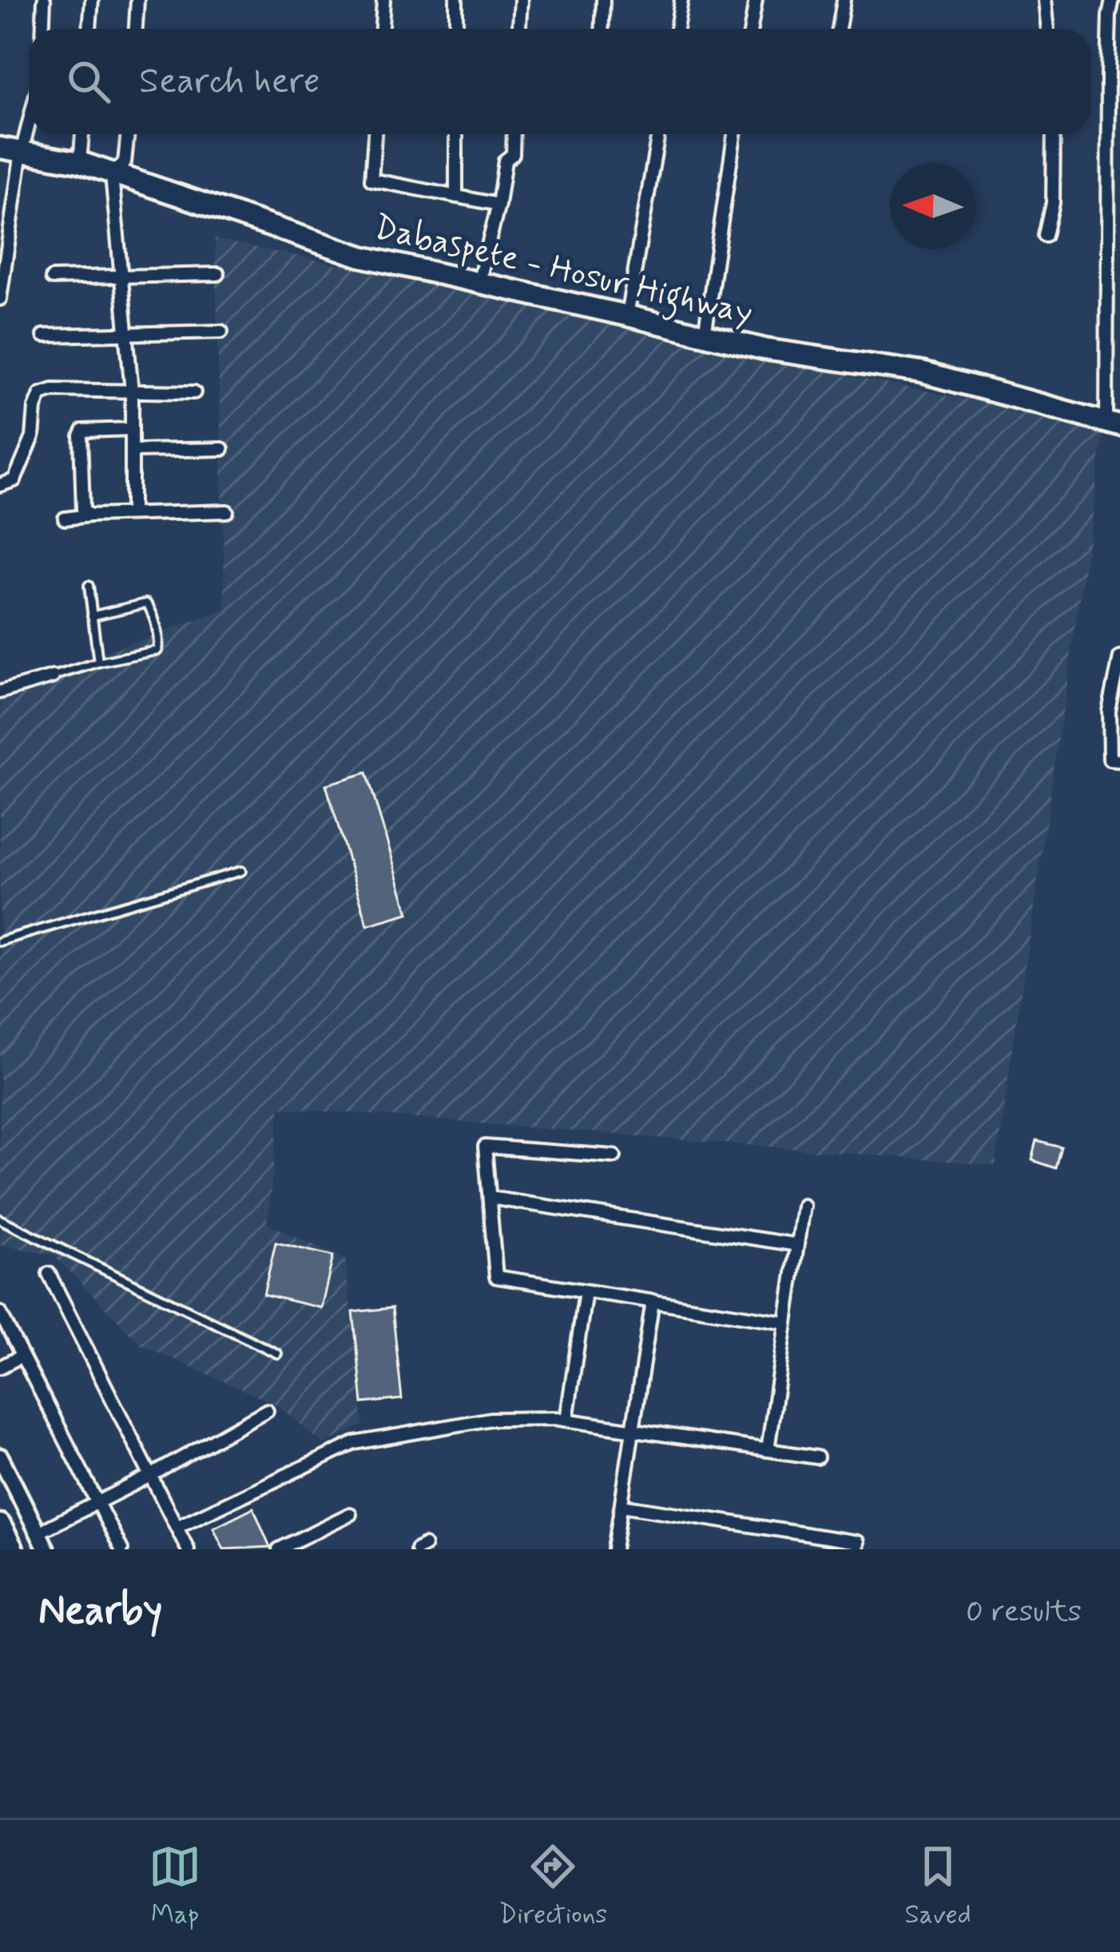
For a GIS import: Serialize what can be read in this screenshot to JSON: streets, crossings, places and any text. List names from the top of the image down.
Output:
{
  "streets": {
    "highway": ["Dabaspete - Hosur Highway"]
  },
  "north": "left",
  "page": {
    "search": "Search here",
    "heading": ["Nearby", "0 results"],
    "nav": ["Map", "Directions", "Saved"]
  }
}
